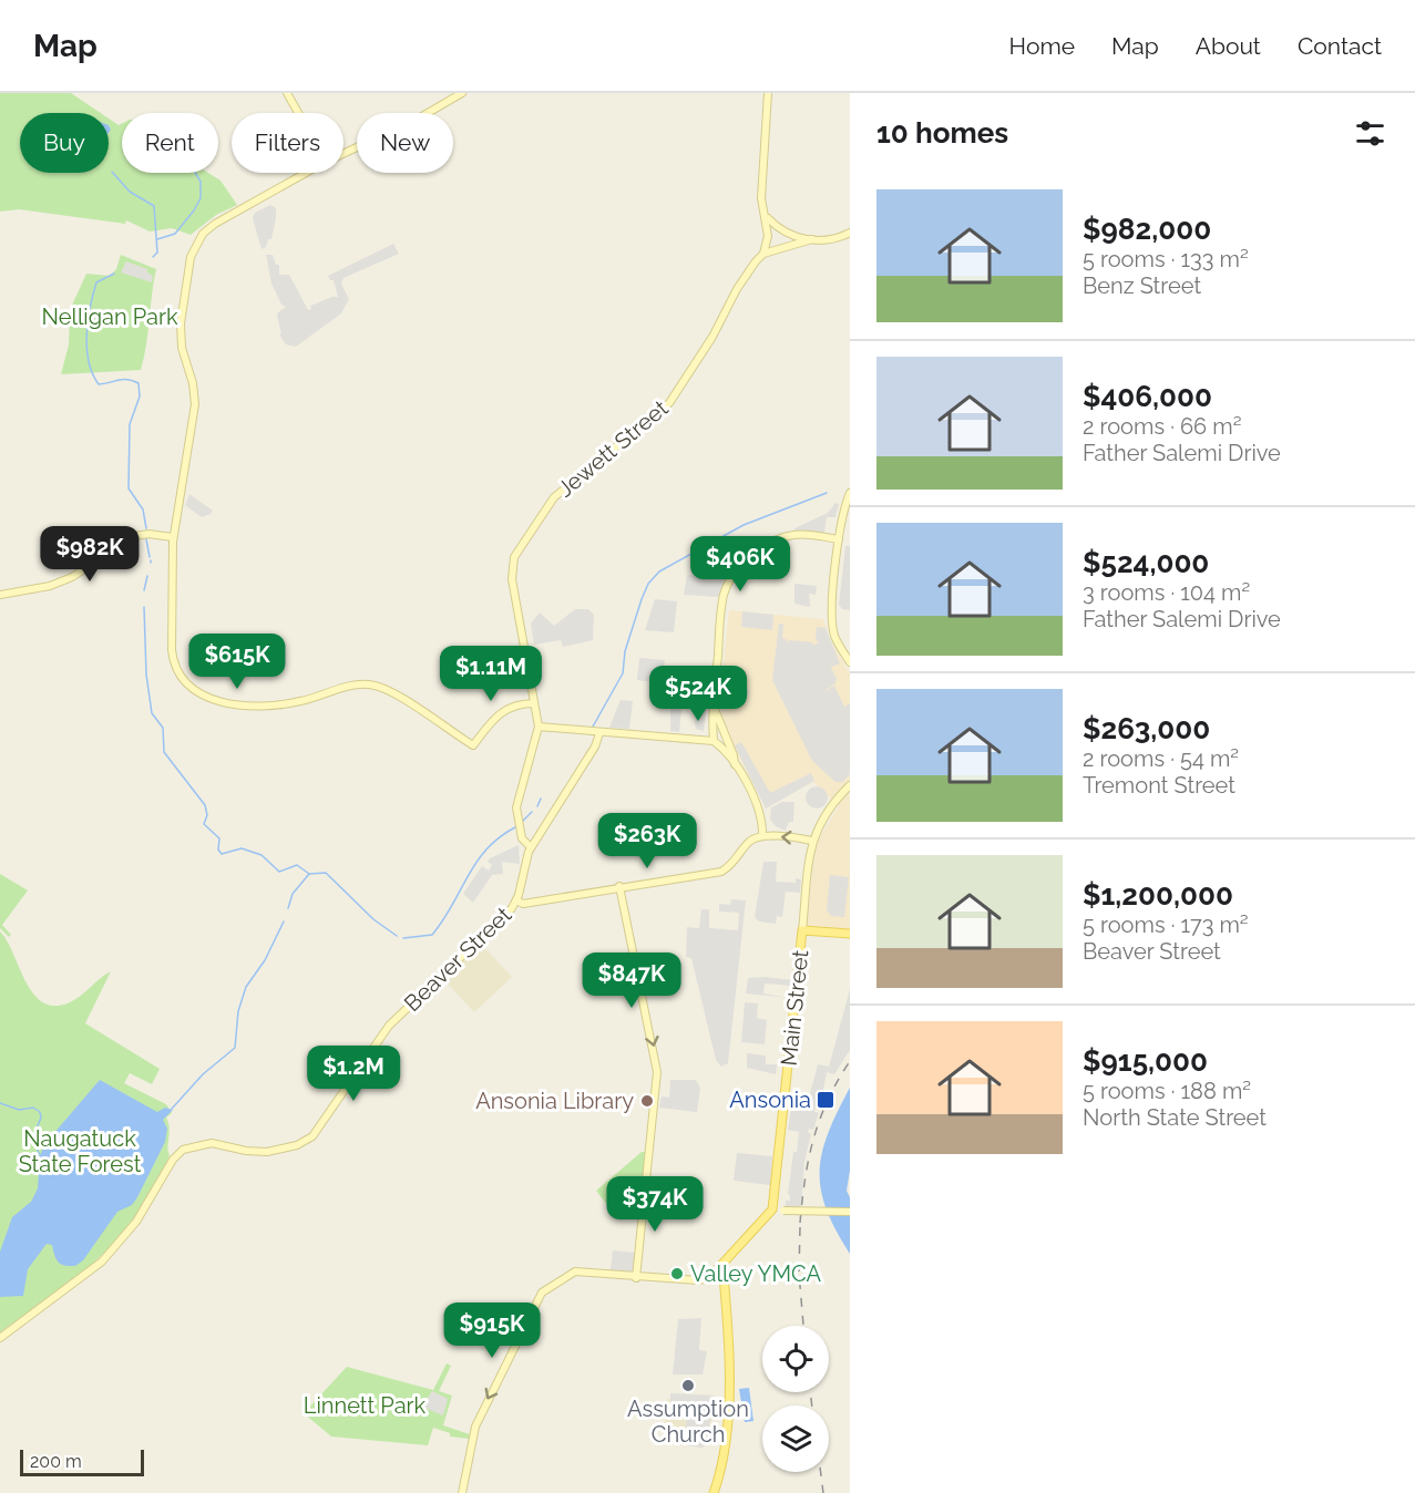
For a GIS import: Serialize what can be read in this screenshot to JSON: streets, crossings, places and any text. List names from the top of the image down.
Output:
{
  "streets": {
    "main road": ["Jewett Street", "Beaver Street", "Main Street"]
  },
  "crossings": [
    ["Jewett Street", "Beaver Street"]
  ],
  "parks": ["Nelligan Park", "Naugatuck State Forest", "Linnett Park"],
  "places": {
    "transit": ["Ansonia"],
    "other": ["Ansonia Library", "Valley YMCA", "Assumption Church"]
  },
  "scale_bar": "200 m",
  "page": {
    "header": "Map",
    "nav": [
      "Home",
      "Map",
      "About",
      "Contact"
    ],
    "heading": "10 homes",
    "chip": [
      "Buy",
      "Rent",
      "Filters",
      "New"
    ],
    "list": [
      {
        "name": "$982,000",
        "note": "5 rooms · 133 m² · Benz Street"
      },
      {
        "name": "$406,000",
        "note": "2 rooms · 66 m² · Father Salemi Drive"
      },
      {
        "name": "$524,000",
        "note": "3 rooms · 104 m² · Father Salemi Drive"
      },
      {
        "name": "$263,000",
        "note": "2 rooms · 54 m² · Tremont Street"
      },
      {
        "name": "$1,200,000",
        "note": "5 rooms · 173 m² · Beaver Street"
      },
      {
        "name": "$915,000",
        "note": "5 rooms · 188 m² · North State Street"
      }
    ],
    "price": [
      "$982K",
      "$406K",
      "$615K",
      "$1.11M",
      "$524K",
      "$263K",
      "$847K",
      "$1.2M",
      "$374K",
      "$915K"
    ],
    "scale": "200 m"
  }
}
